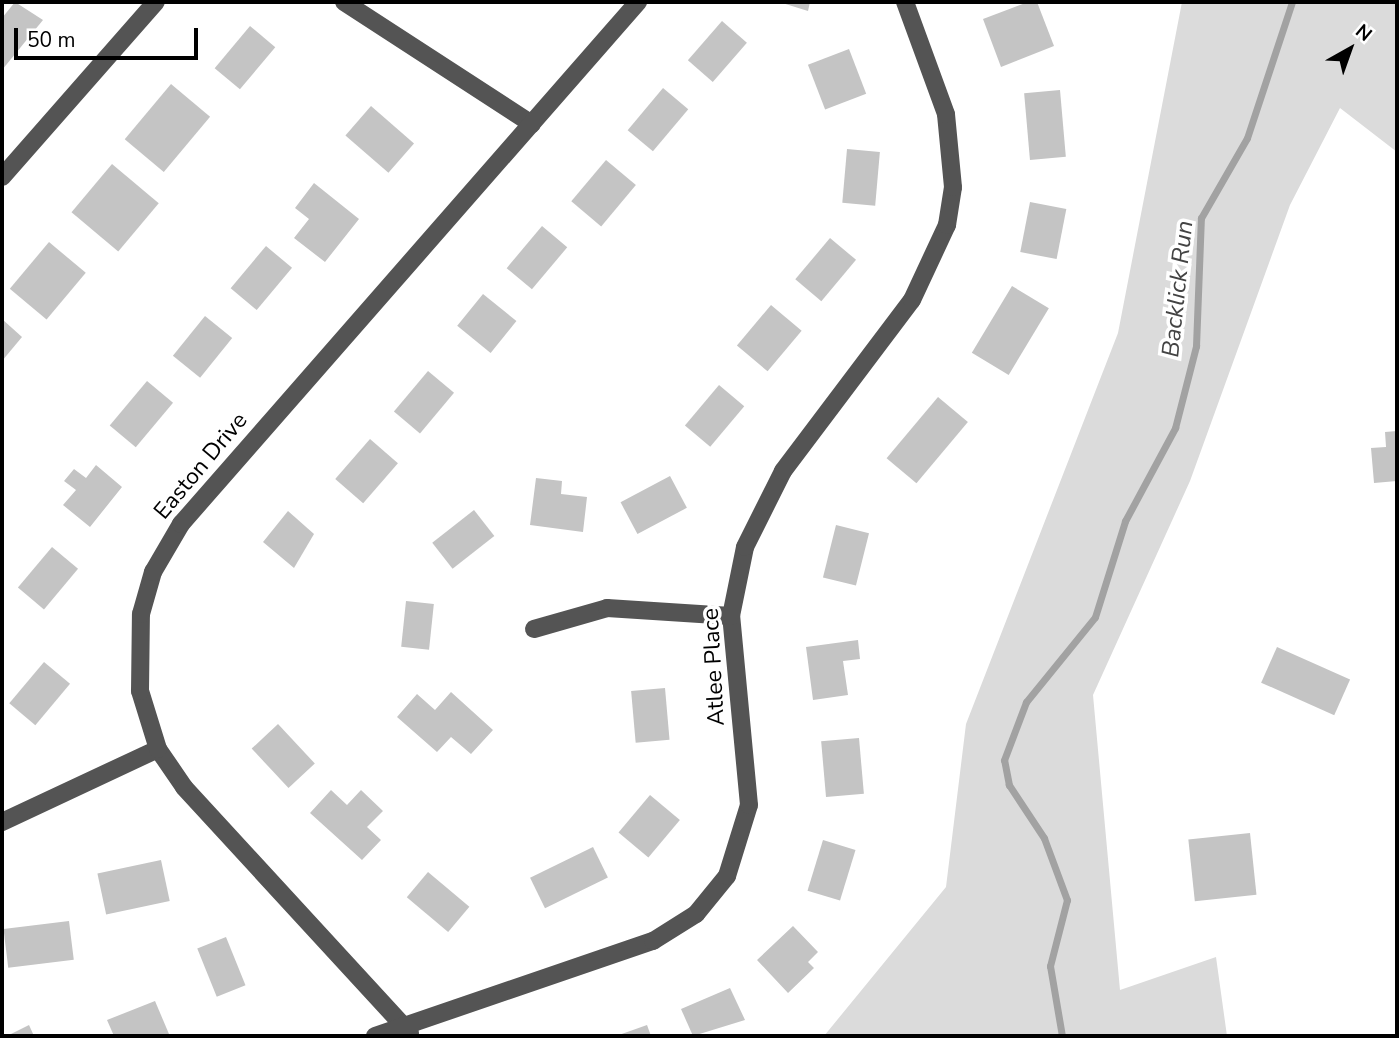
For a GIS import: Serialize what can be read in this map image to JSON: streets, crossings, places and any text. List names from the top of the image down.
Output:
{
  "streets": {
    "street": ["Easton Drive", "Atlee Place"]
  },
  "crossings": [
    ["Easton Drive", "Atlee Place"]
  ],
  "water": ["Backlick Run"],
  "scale_bar": "50 m",
  "north": "top right"
}
